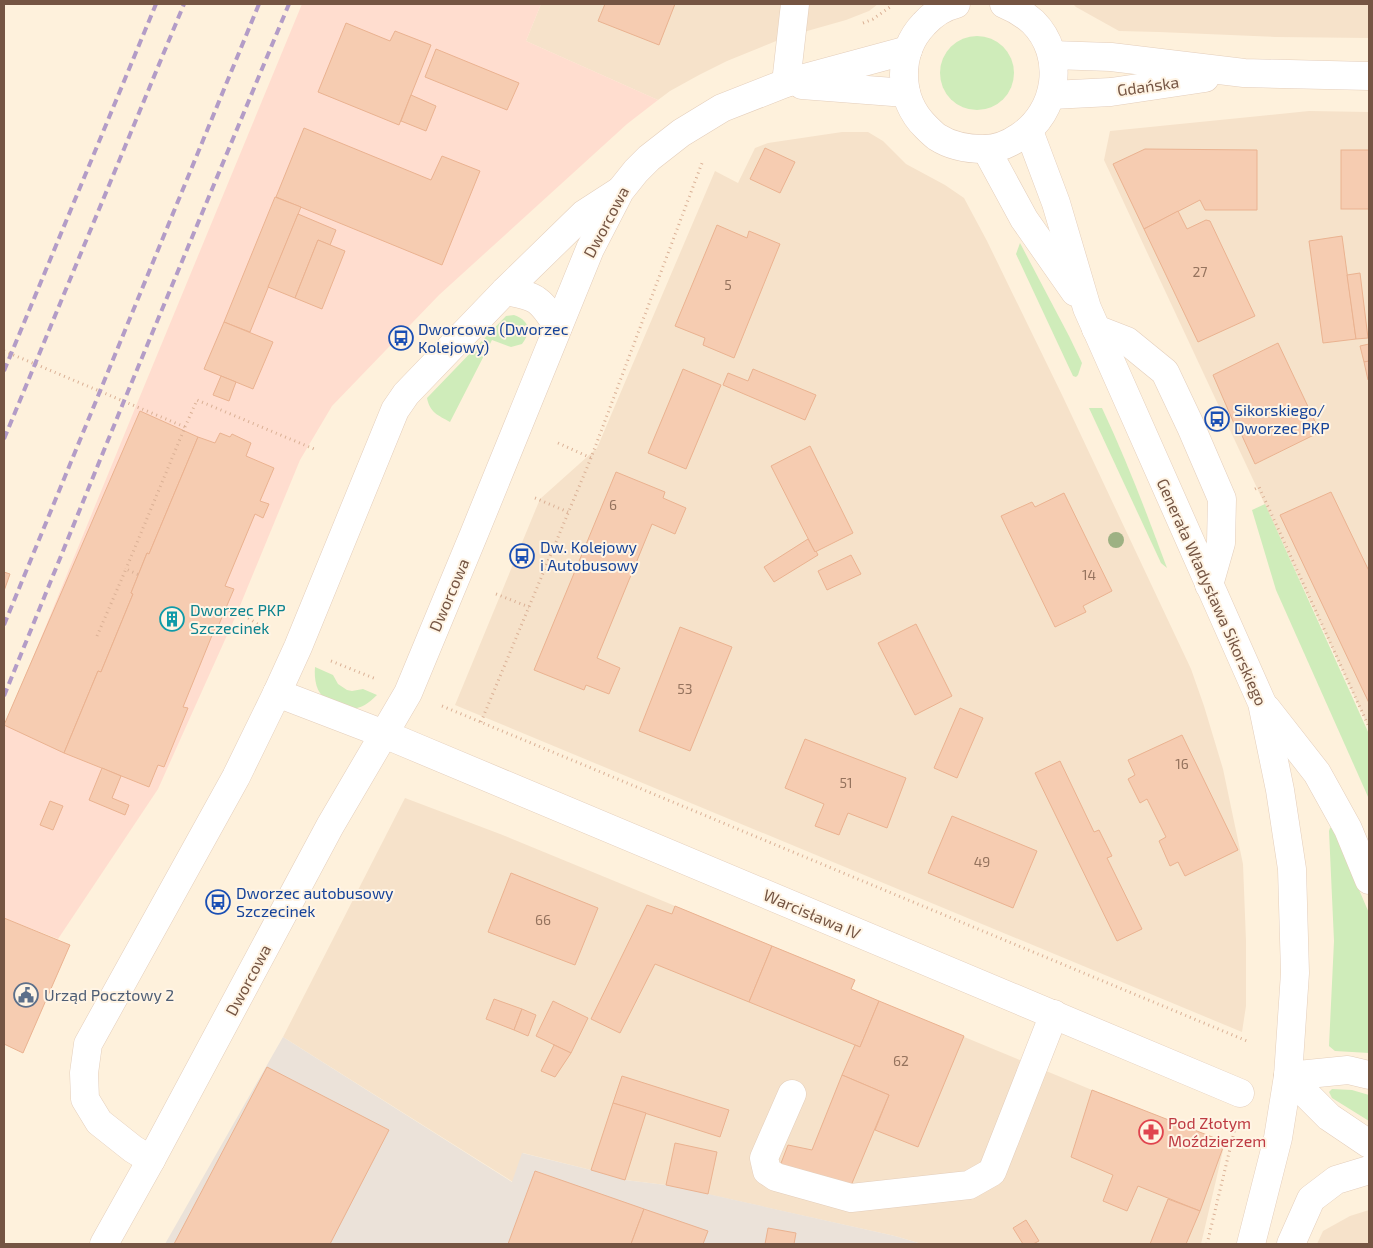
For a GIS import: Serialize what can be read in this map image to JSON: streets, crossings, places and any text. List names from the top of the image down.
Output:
{
  "streets": {
    "street": [
      "Gdańska",
      "Dworcowa",
      "Generała Władysława Sikorskiego",
      "Warcisława IV"
    ]
  },
  "crossings": [
    ["Dworcowa", "Warcisława IV"]
  ],
  "places": {
    "bus stop": [
      "Dworcowa (Dworzec Kolejowy)",
      "Sikorskiego/ Dworzec PKP",
      "Dw. Kolejowy i Autobusowy",
      "Dworzec autobusowy Szczecinek"
    ],
    "building": ["Dworzec PKP Szczecinek"],
    "public building": ["Urząd Pocztowy 2"],
    "pharmacy": ["Pod Złotym Moździerzem"]
  },
  "house_numbers": [
    "27",
    "5",
    "6",
    "14",
    "53",
    "16",
    "51",
    "49",
    "66",
    "62"
  ]
}
